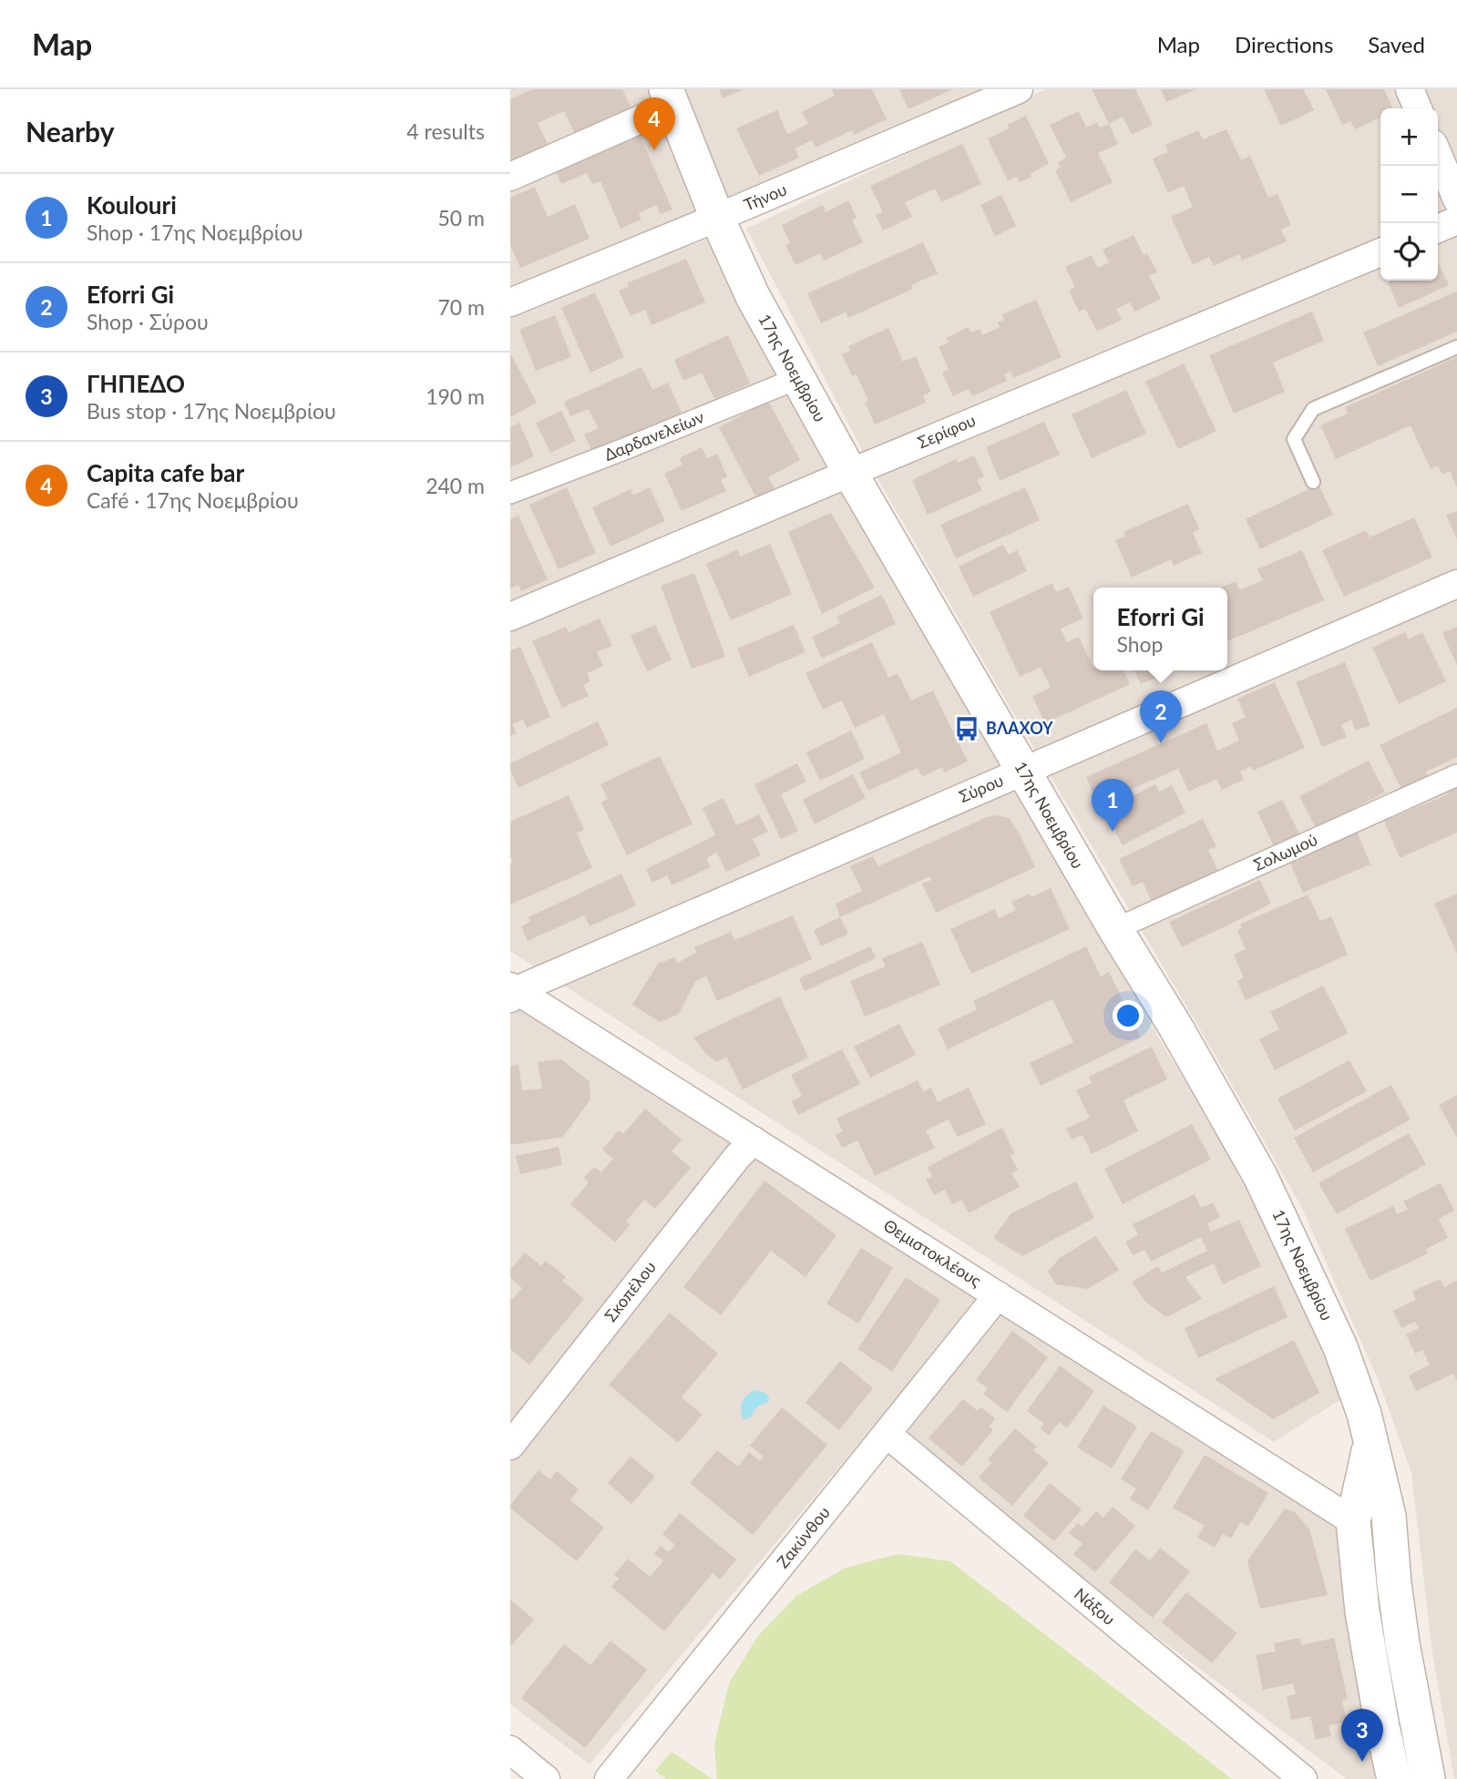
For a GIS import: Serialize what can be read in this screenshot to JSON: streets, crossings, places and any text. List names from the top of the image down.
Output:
{
  "streets": {
    "street": [
      "Τήνου",
      "17ης Νοεμβρίου",
      "Σερίφου",
      "Δαρδανελείων",
      "Σύρου",
      "Σολωμού",
      "Θεμιστοκλέους",
      "Σκοπέλου",
      "Ζακύνθου",
      "Νάξου"
    ]
  },
  "crossings": [
    ["Τήνου", "17ης Νοεμβρίου"],
    ["17ης Νοεμβρίου", "Σερίφου"],
    ["17ης Νοεμβρίου", "Δαρδανελείων"],
    ["17ης Νοεμβρίου", "Σύρου"],
    ["17ης Νοεμβρίου", "Σολωμού"],
    ["17ης Νοεμβρίου", "Θεμιστοκλέους"],
    ["Σύρου", "Θεμιστοκλέους"],
    ["Θεμιστοκλέους", "Σκοπέλου"],
    ["Θεμιστοκλέους", "Ζακύνθου"],
    ["Ζακύνθου", "Νάξου"]
  ],
  "places": {
    "bus stop": ["ΒΛΑΧΟΥ"]
  },
  "page": {
    "header": "Map",
    "nav": ["Map", "Directions", "Saved"],
    "heading": ["Nearby", "4 results"],
    "pins": [
      "4",
      "2",
      "1",
      "3"
    ],
    "map_buttons": ["+", "−"],
    "list": [
      {
        "mark": "1",
        "name": "Koulouri",
        "note": "Shop · 17ης Νοεμβρίου",
        "value": "50 m"
      },
      {
        "mark": "2",
        "name": "Eforri Gi",
        "note": "Shop · Σύρου",
        "value": "70 m"
      },
      {
        "mark": "3",
        "name": "ΓΗΠΕΔΟ",
        "note": "Bus stop · 17ης Νοεμβρίου",
        "value": "190 m"
      },
      {
        "mark": "4",
        "name": "Capita cafe bar",
        "note": "Café · 17ης Νοεμβρίου",
        "value": "240 m"
      }
    ],
    "popup": ["Eforri Gi", "Shop"]
  }
}
